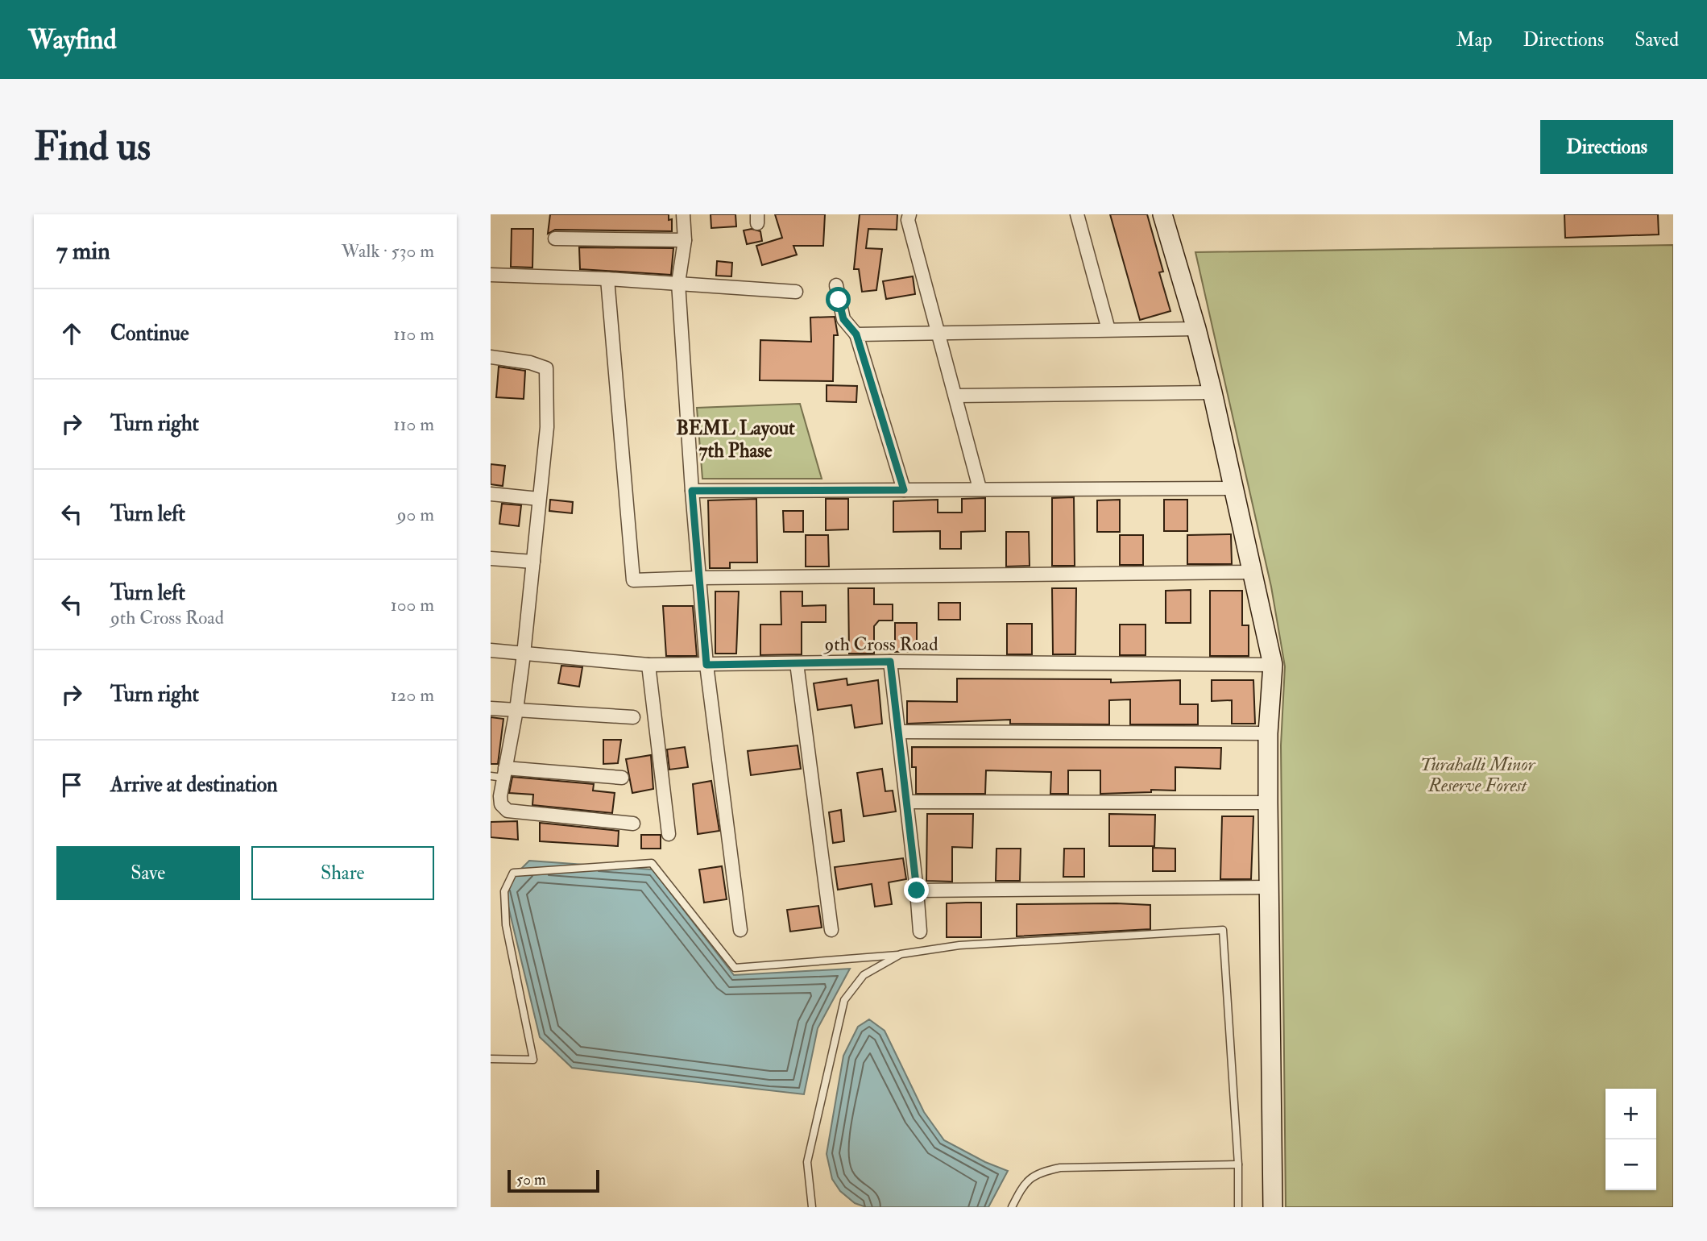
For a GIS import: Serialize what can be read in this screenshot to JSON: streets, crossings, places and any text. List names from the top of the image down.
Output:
{
  "streets": {
    "street": ["9th Cross Road"]
  },
  "districts": ["BEML Layout 7th Phase"],
  "parks": ["Turahalli Minor Reserve Forest"],
  "scale_bar": "50 m",
  "page": {
    "header": "Wayfind",
    "nav": ["Map", "Directions", "Saved"],
    "buttons": [
      "Directions",
      ["Save", "Share"]
    ],
    "title": "Find us",
    "heading": ["7 min", "Walk · 530 m"],
    "list": [
      ["Continue", "110 m"],
      ["Turn right", "110 m"],
      ["Turn left", "90 m"],
      ["Turn left", "9th Cross Road", "100 m"],
      ["Turn right", "120 m"],
      "Arrive at destination"
    ],
    "map_buttons": ["+", "−"],
    "scale": "50 m"
  }
}
